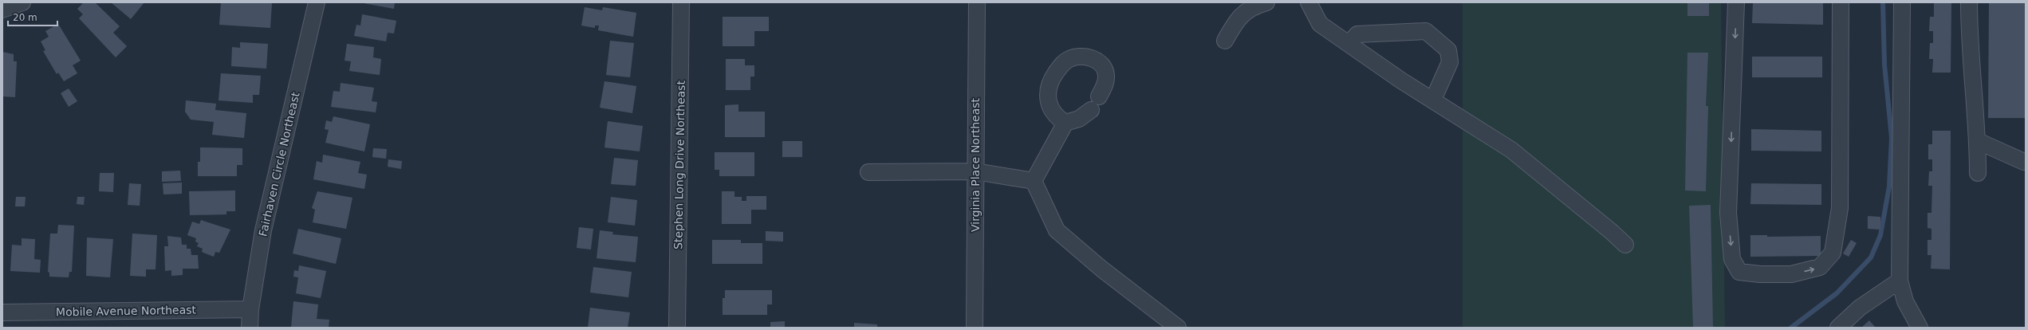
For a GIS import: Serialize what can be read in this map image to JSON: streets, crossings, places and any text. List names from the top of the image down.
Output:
{
  "streets": {
    "street": [
      "Fairhaven Circle Northeast",
      "Stephen Long Drive Northeast",
      "Virginia Place Northeast",
      "Mobile Avenue Northeast"
    ]
  },
  "crossings": [
    ["Fairhaven Circle Northeast", "Mobile Avenue Northeast"]
  ],
  "scale_bar": "20 m"
}
